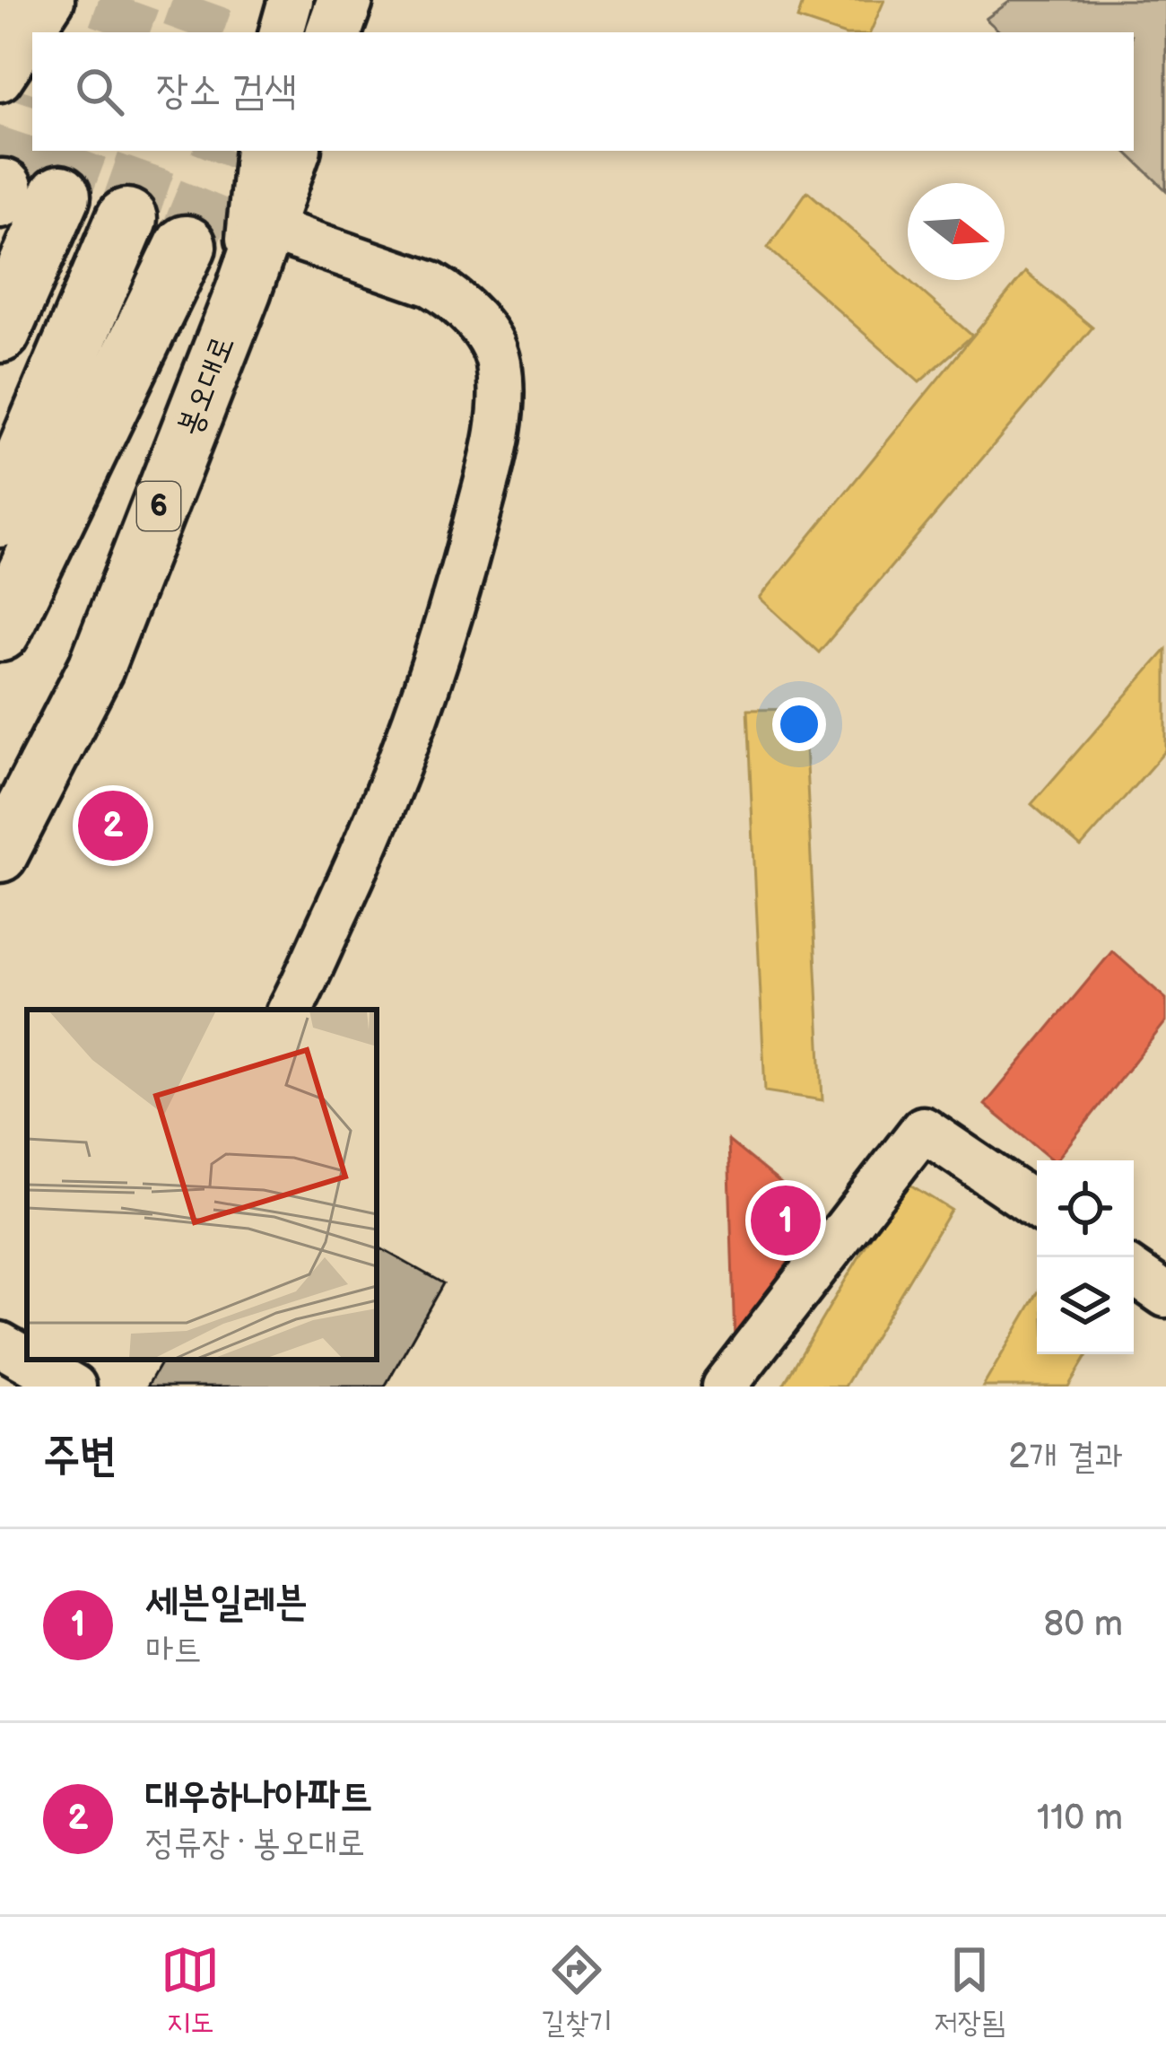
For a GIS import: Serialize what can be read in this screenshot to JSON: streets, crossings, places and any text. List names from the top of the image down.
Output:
{
  "streets": {
    "main road": ["봉오대로", "6"]
  },
  "north": "right",
  "page": {
    "search": "장소 검색",
    "pins": ["2", "1"],
    "heading": ["주변", "2개 결과"],
    "list": [
      {
        "mark": "1",
        "name": "세븐일레븐",
        "note": "마트",
        "value": "80 m"
      },
      {
        "mark": "2",
        "name": "대우하나아파트",
        "note": "정류장 · 봉오대로",
        "value": "110 m"
      }
    ],
    "nav": ["지도", "길찾기", "저장됨"]
  }
}
